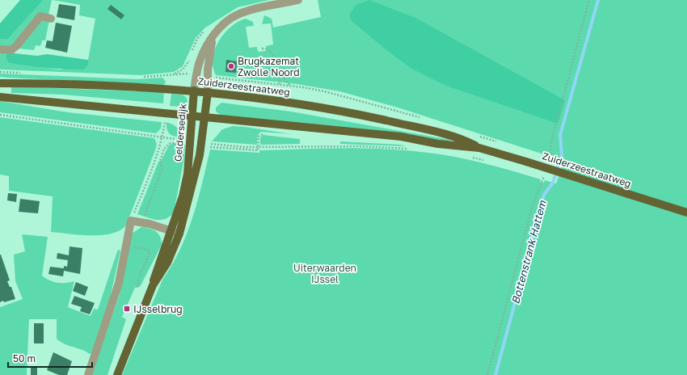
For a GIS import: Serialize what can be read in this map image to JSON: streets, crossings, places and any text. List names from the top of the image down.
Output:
{
  "streets": {
    "main road": ["Zuiderzeestraatweg", "Geldersedijk"]
  },
  "crossings": [
    ["Zuiderzeestraatweg", "Geldersedijk"]
  ],
  "water": ["Bottenstrank Hattem"],
  "parks": ["Uiterwaarden IJssel"],
  "places": {
    "other": ["Brugkazemat Zwolle Noord"],
    "transit": ["IJsselbrug"]
  },
  "scale_bar": "50 m"
}
